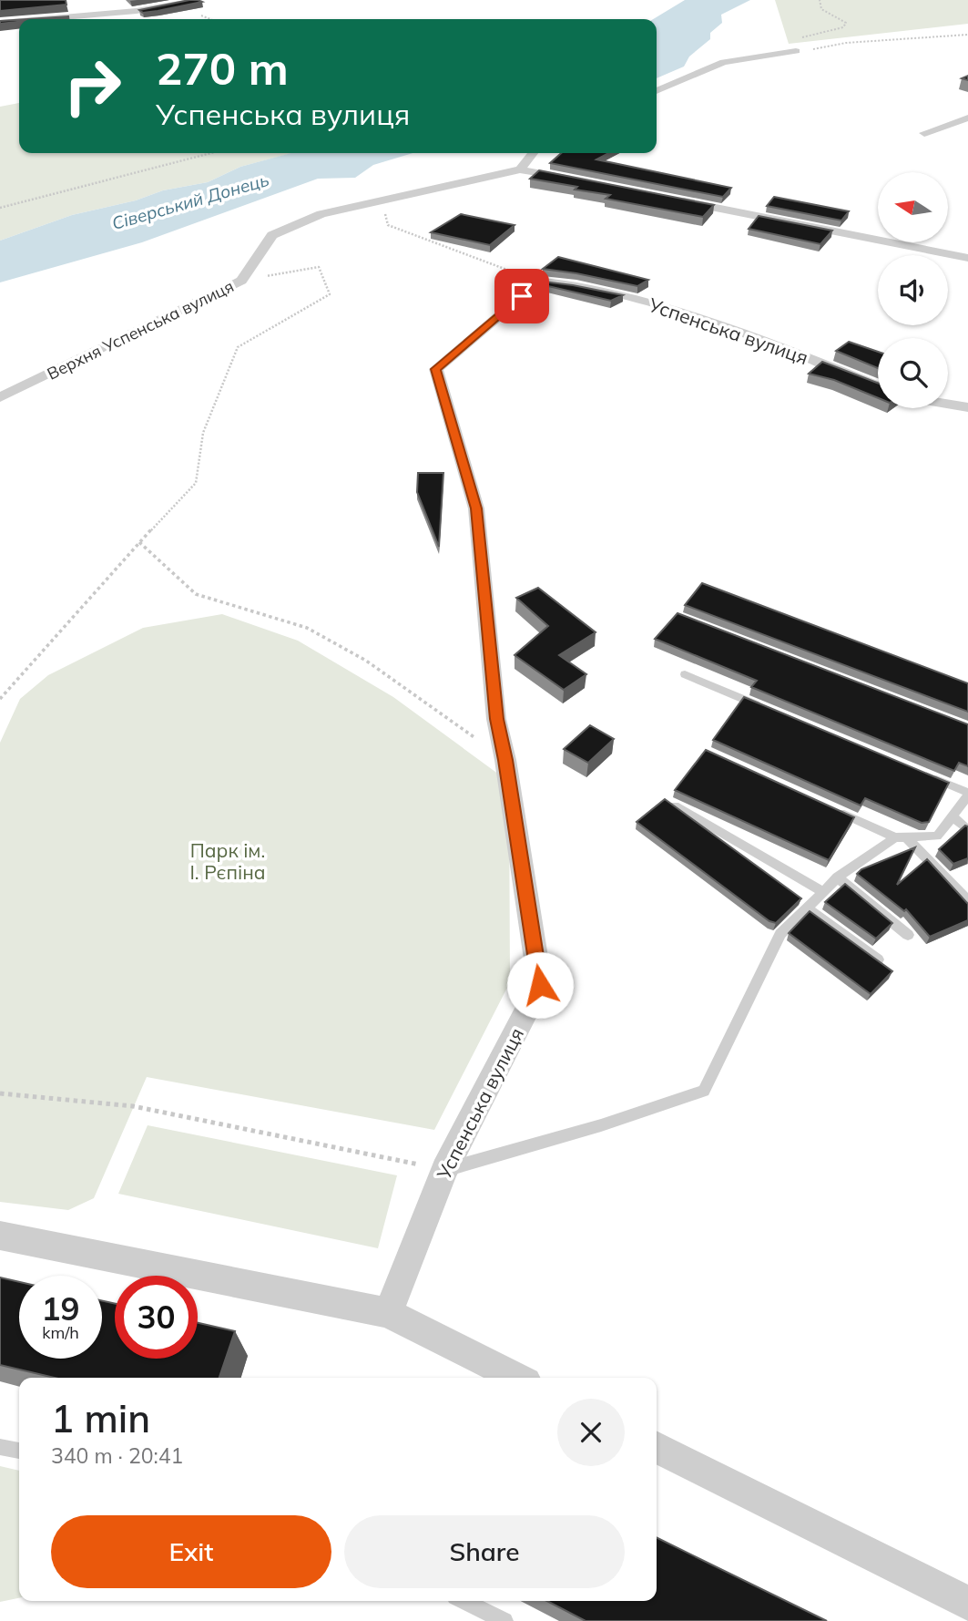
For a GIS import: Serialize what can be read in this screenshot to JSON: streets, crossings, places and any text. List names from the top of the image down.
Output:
{
  "streets": {
    "street": ["Верхня Успенська вулиця", "Успенська вулиця"]
  },
  "water": ["Сіверський Донець"],
  "parks": ["Парк ім. І. Рєпіна"],
  "north": "left",
  "page": {
    "turn": ["270 m", "Успенська вулиця"],
    "speed": "19 km/h",
    "limit": "30",
    "heading": ["1 min", "340 m · 20:41"],
    "buttons": ["Exit", "Share"]
  }
}
